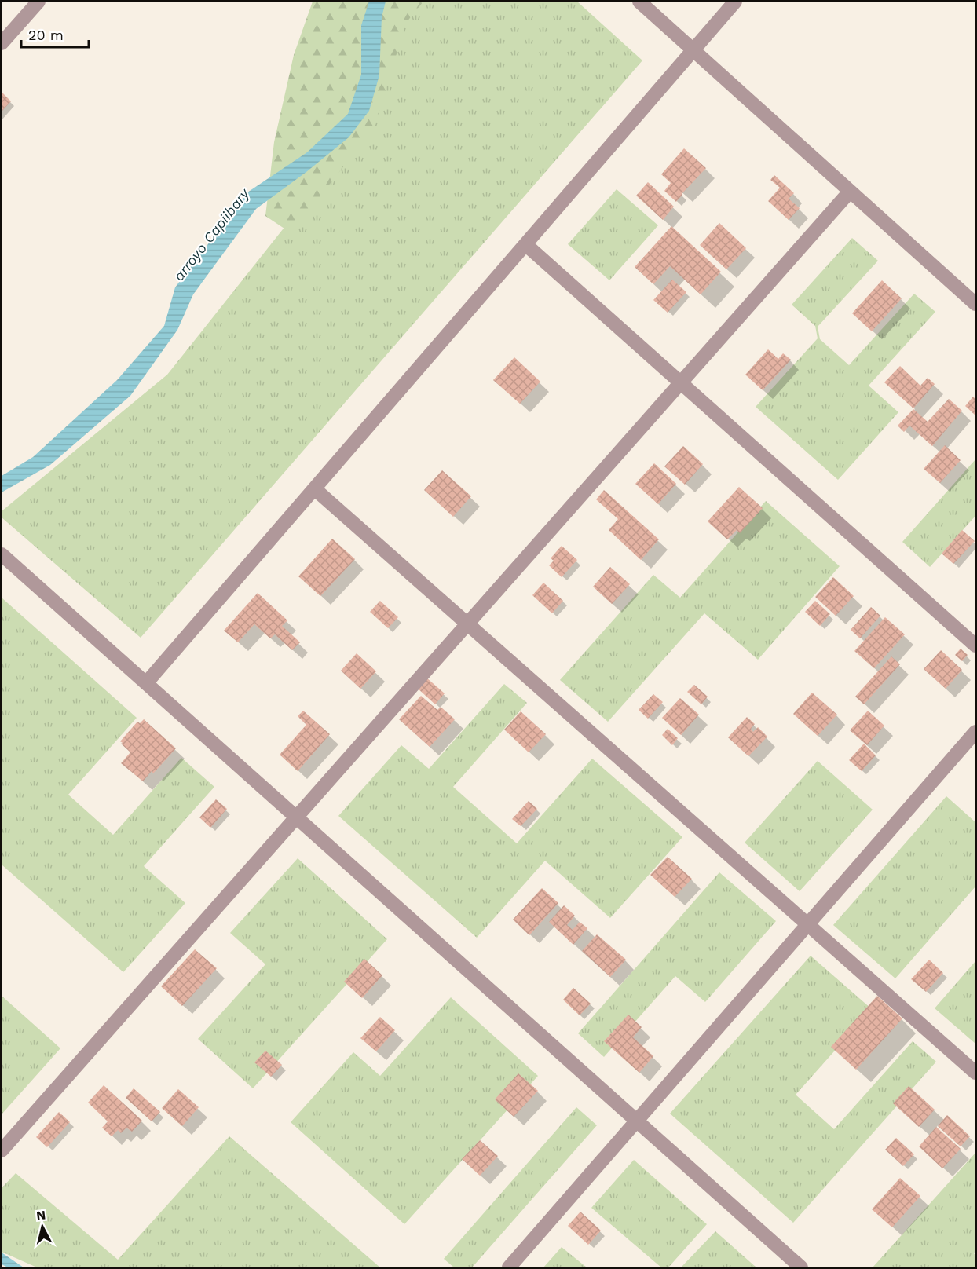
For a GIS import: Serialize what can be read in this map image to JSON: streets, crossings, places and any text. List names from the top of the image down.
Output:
{
  "water": ["arroyo Capiibary"],
  "scale_bar": "20 m",
  "north": "top"
}
